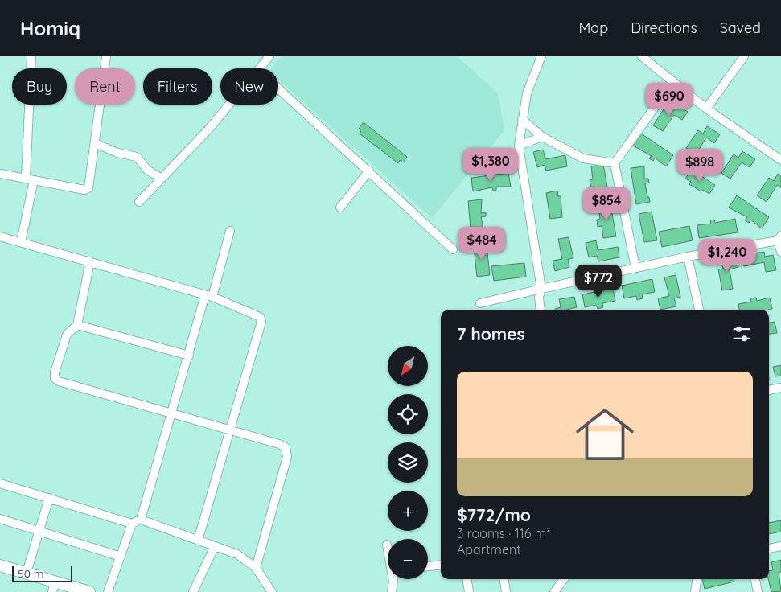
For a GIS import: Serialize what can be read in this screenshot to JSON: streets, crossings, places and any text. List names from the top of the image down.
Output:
{
  "scale_bar": "50 m",
  "north": "bottom left",
  "page": {
    "header": "Homiq",
    "nav": ["Map", "Directions", "Saved"],
    "chip": [
      "Buy",
      "Rent",
      "Filters",
      "New"
    ],
    "price": [
      "$690",
      "$1,380",
      "$898",
      "$854",
      "$484",
      "$1,240",
      "$772"
    ],
    "heading": "7 homes",
    "map_buttons": ["+", "−"],
    "list": [
      {
        "name": "$772/mo",
        "note": "3 rooms · 116 m² · Apartment"
      }
    ],
    "scale": "50 m"
  }
}
